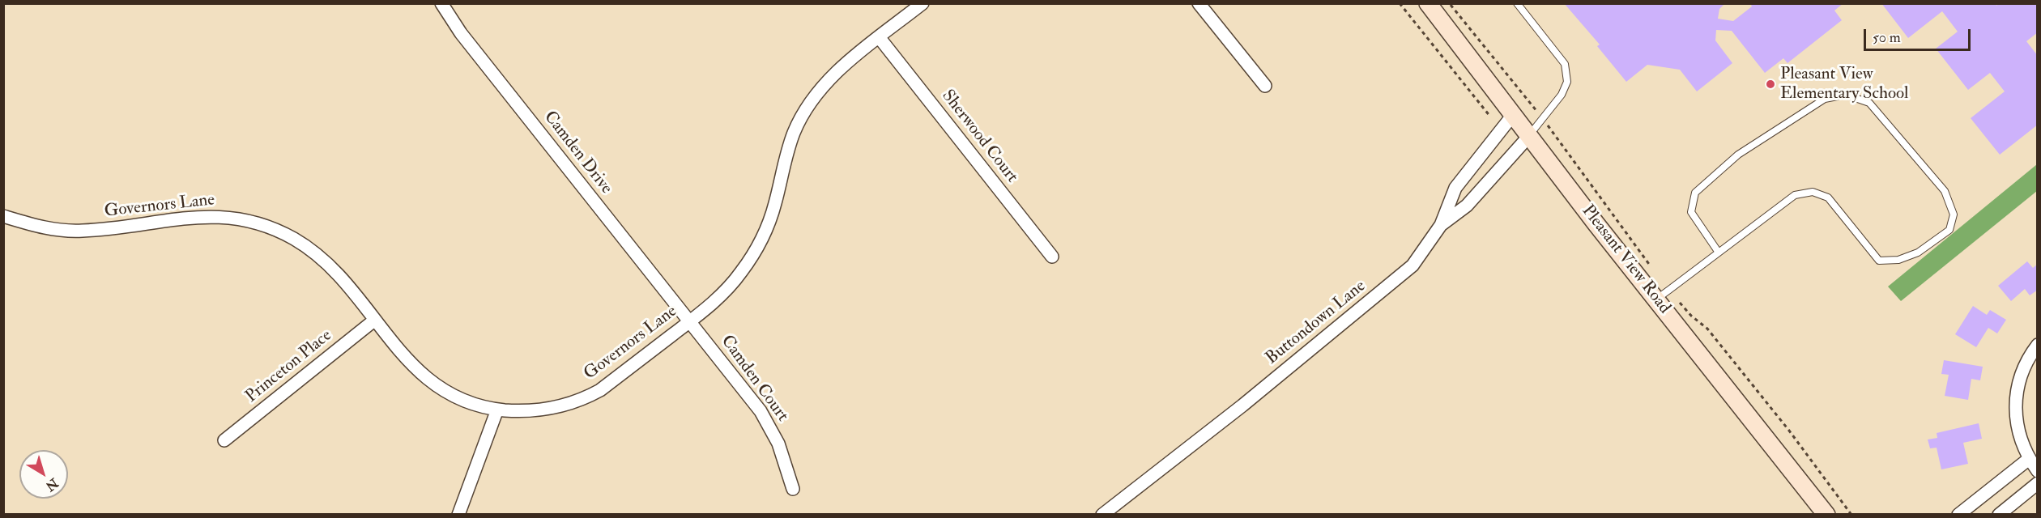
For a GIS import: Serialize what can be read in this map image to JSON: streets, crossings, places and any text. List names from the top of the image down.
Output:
{
  "streets": {
    "main road": ["Pleasant View Road"],
    "street": [
      "Sherwood Court",
      "Camden Drive",
      "Governors Lane",
      "Buttondown Lane",
      "Princeton Place",
      "Camden Court"
    ]
  },
  "crossings": [
    ["Sherwood Court", "Governors Lane"],
    ["Camden Drive", "Governors Lane"],
    ["Camden Drive", "Camden Court"],
    ["Governors Lane", "Princeton Place"],
    ["Governors Lane", "Camden Court"],
    ["Pleasant View Road", "Buttondown Lane"]
  ],
  "places": ["Pleasant View Elementary School"],
  "scale_bar": "50 m",
  "north": "bottom right"
}
